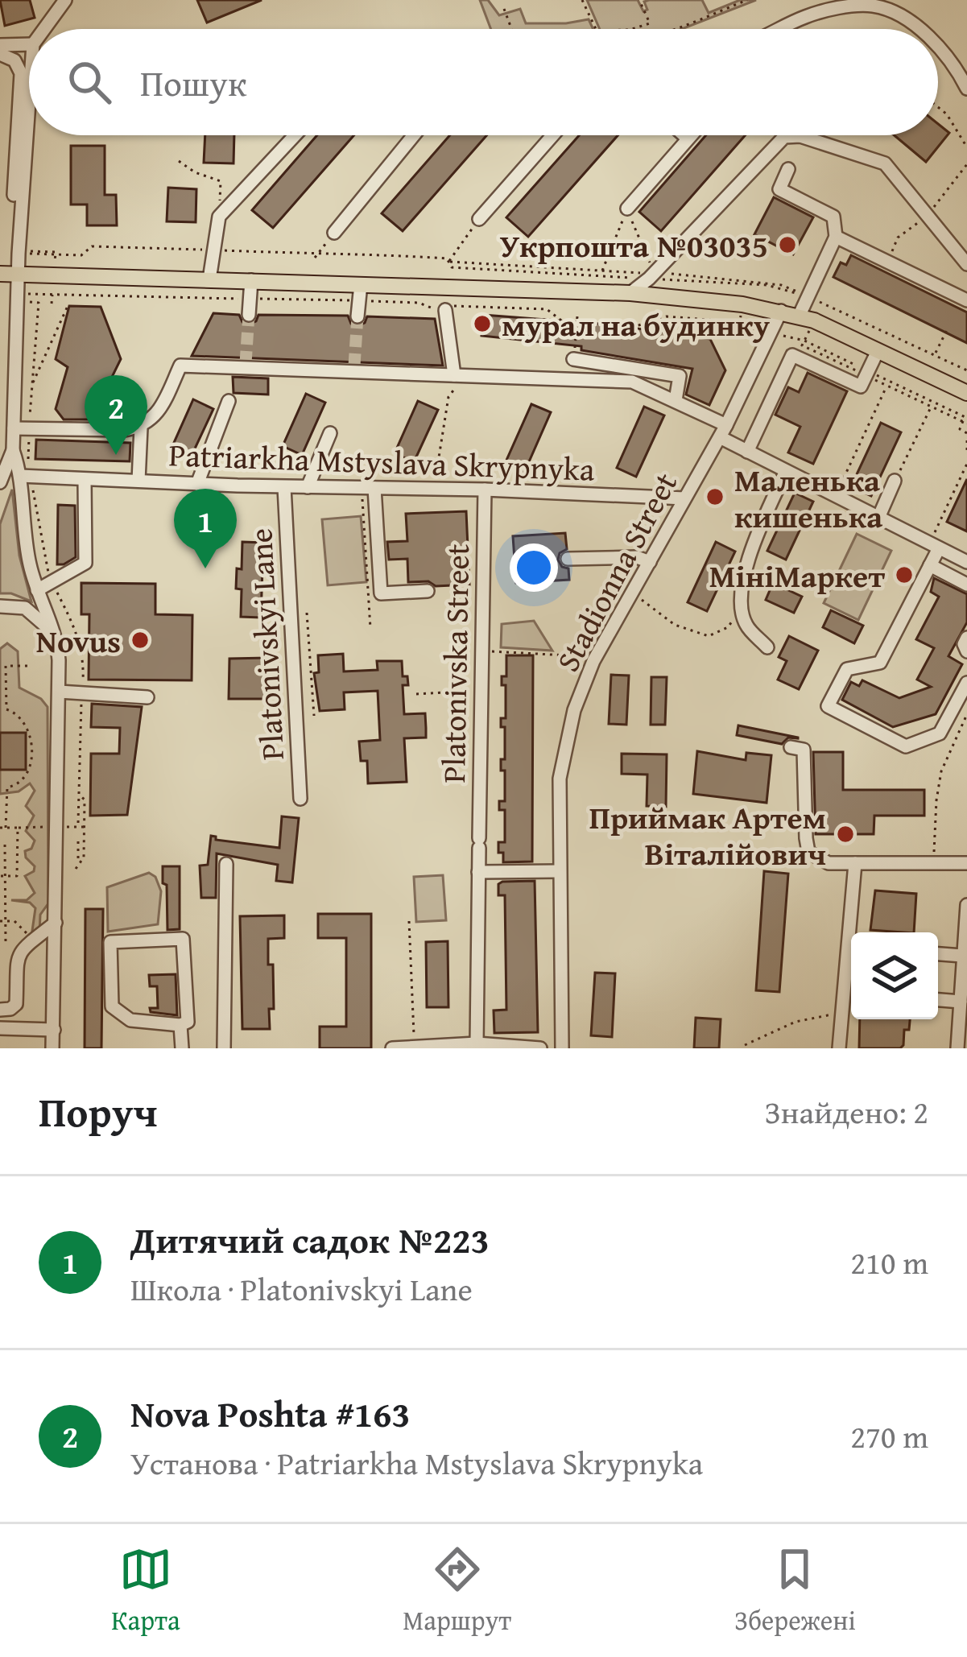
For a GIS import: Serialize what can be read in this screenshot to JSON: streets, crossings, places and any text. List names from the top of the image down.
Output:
{
  "streets": {
    "street": [
      "Patriarkha Mstyslava Skrypnyka",
      "Stadionna Street",
      "Platonivskyi Lane",
      "Platonivska Street"
    ]
  },
  "crossings": [
    ["Patriarkha Mstyslava Skrypnyka", "Stadionna Street"],
    ["Patriarkha Mstyslava Skrypnyka", "Platonivskyi Lane"],
    ["Patriarkha Mstyslava Skrypnyka", "Platonivska Street"]
  ],
  "places": [
    "Укрпошта №03035",
    "мурал на будинку",
    "Маленька кишенька",
    "МініМаркет",
    "Novus",
    "Приймак Артем Віталійович"
  ],
  "page": {
    "search": "Пошук",
    "pins": ["2", "1"],
    "heading": ["Поруч", "Знайдено: 2"],
    "list": [
      {
        "mark": "1",
        "name": "Дитячий садок №223",
        "note": "Школа · Platonivskyi Lane",
        "value": "210 m"
      },
      {
        "mark": "2",
        "name": "Nova Poshta #163",
        "note": "Установа · Patriarkha Mstyslava Skrypnyka",
        "value": "270 m"
      }
    ],
    "nav": ["Карта", "Маршрут", "Збережені"]
  }
}
